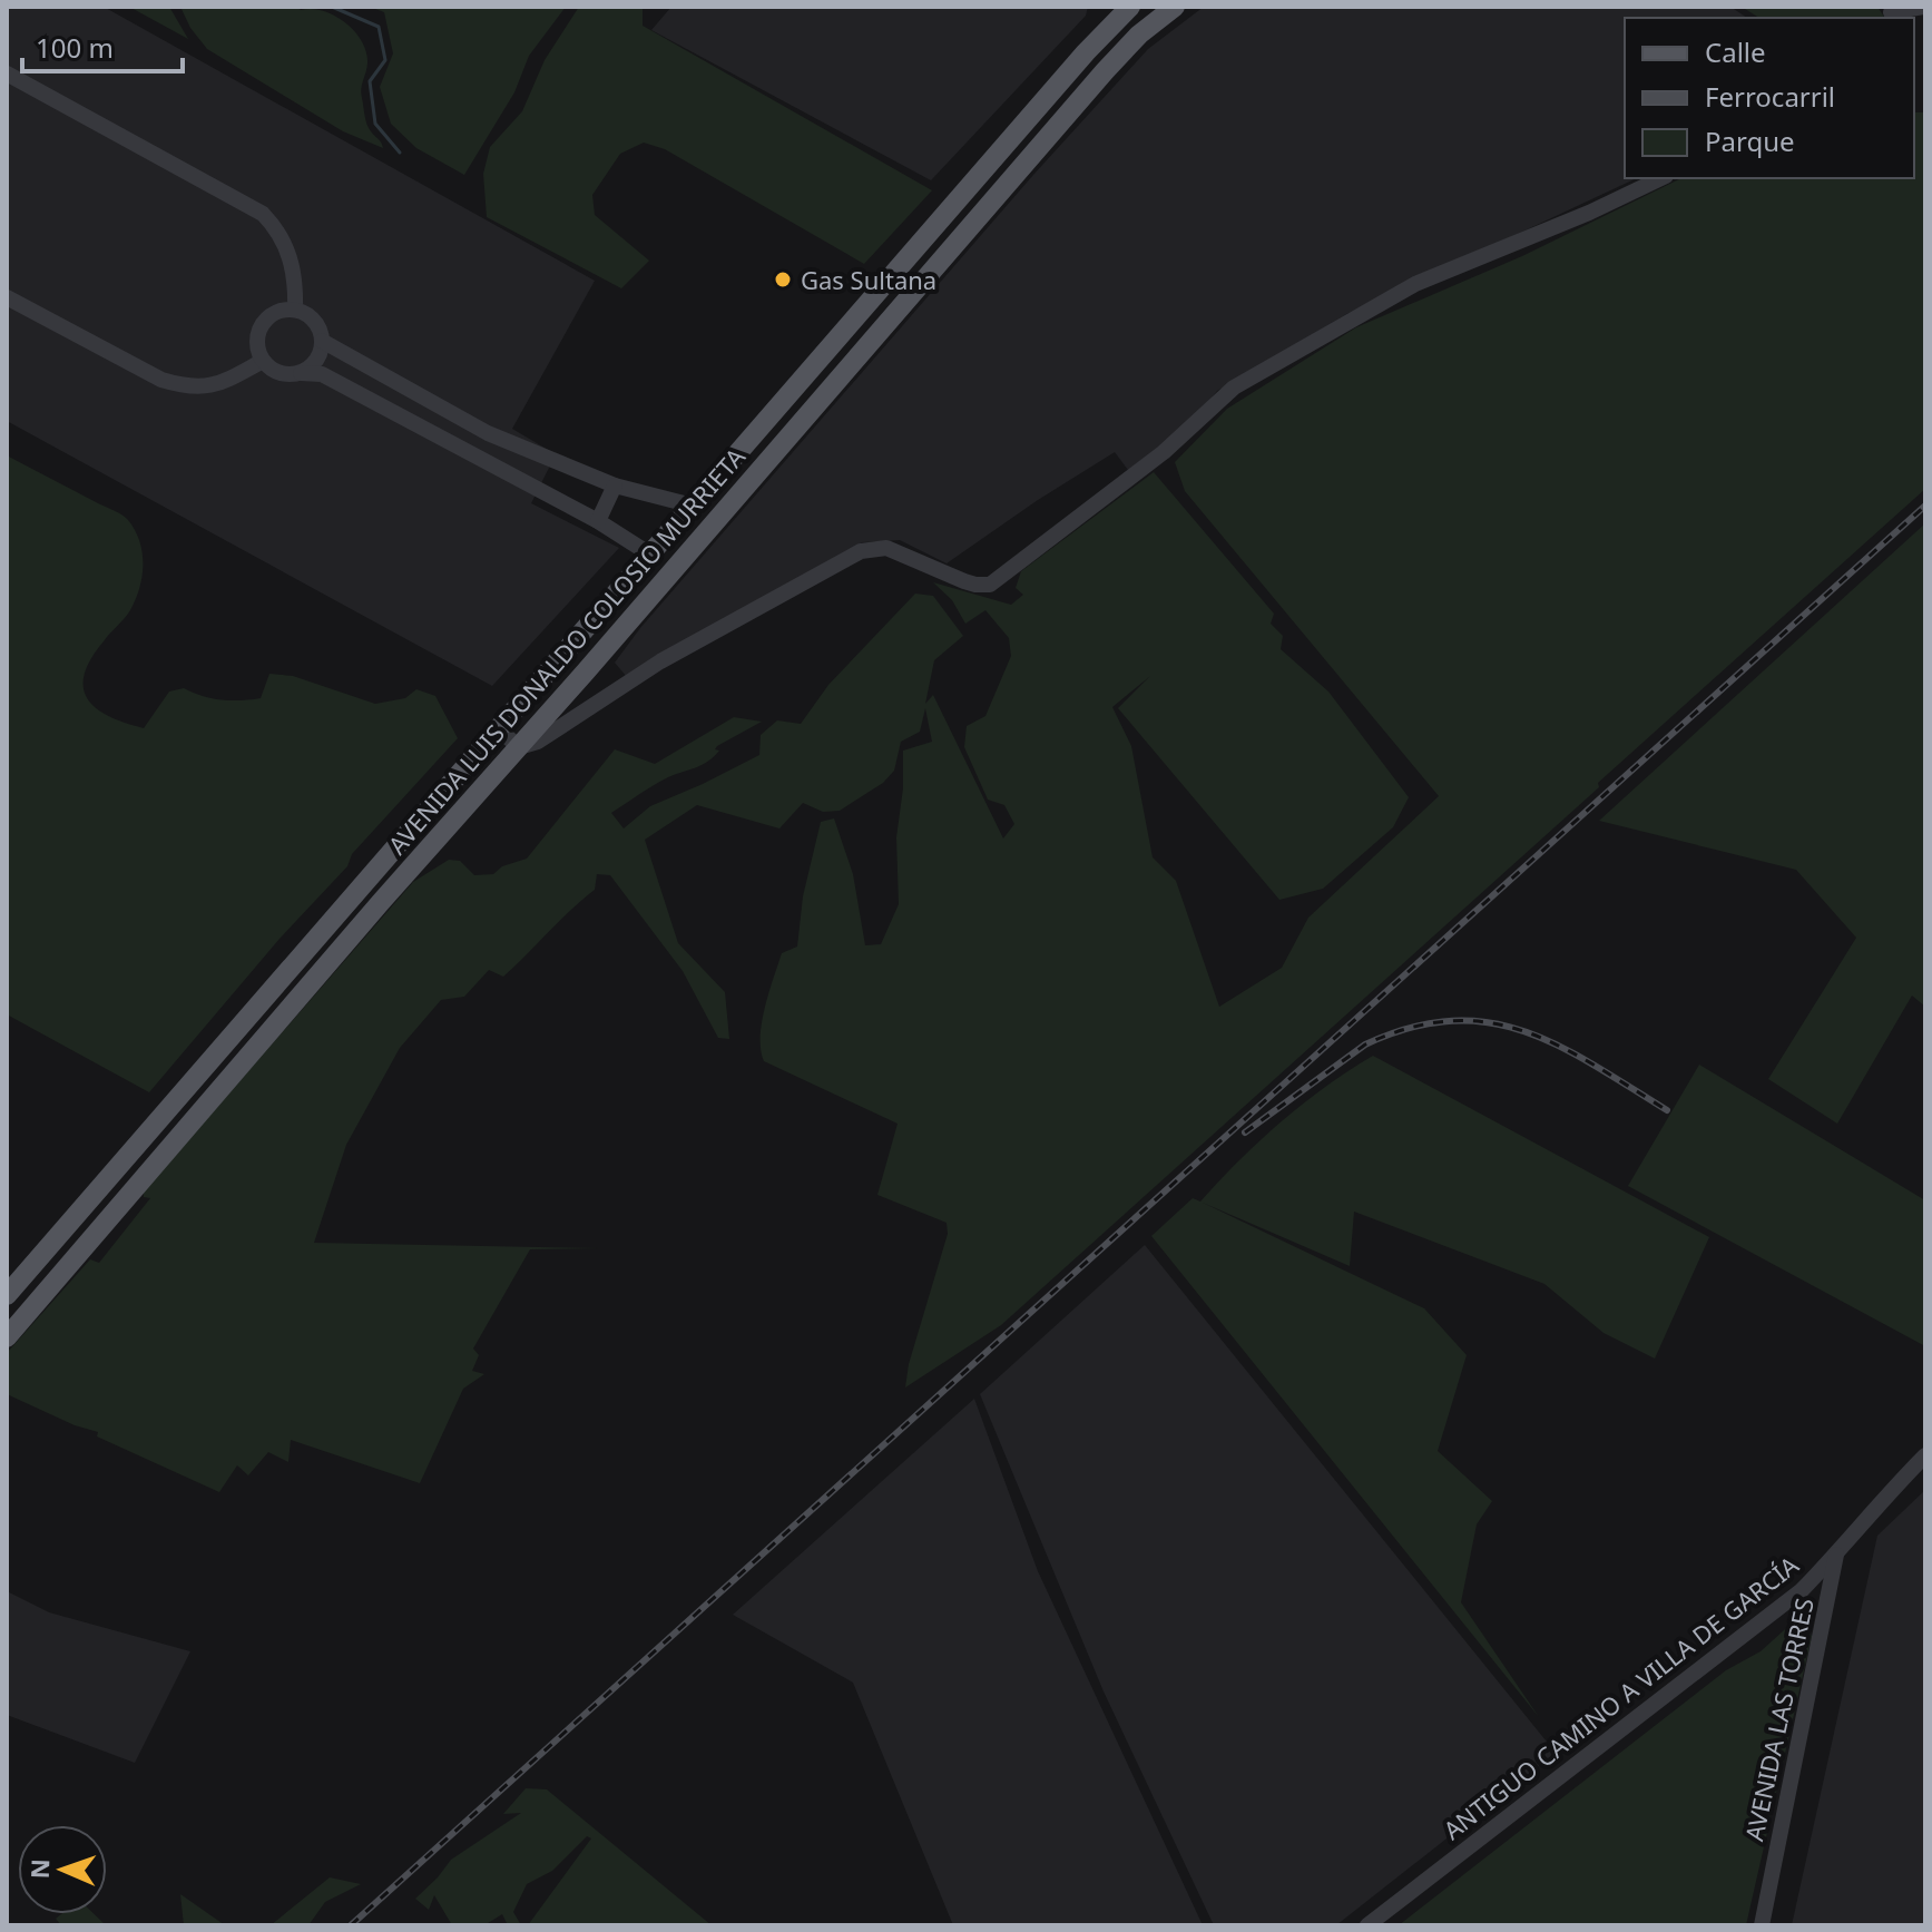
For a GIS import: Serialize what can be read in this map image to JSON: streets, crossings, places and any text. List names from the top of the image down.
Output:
{
  "streets": {
    "main road": ["AVENIDA LUIS DONALDO COLOSIO MURRIETA"],
    "street": ["ANTIGUO CAMINO A VILLA DE GARCÍA", "AVENIDA LAS TORRES"]
  },
  "crossings": [
    ["ANTIGUO CAMINO A VILLA DE GARCÍA", "AVENIDA LAS TORRES"]
  ],
  "places": ["Gas Sultana"],
  "legend": ["Calle", "Ferrocarril", "Parque"],
  "scale_bar": "100 m",
  "north": "left"
}
